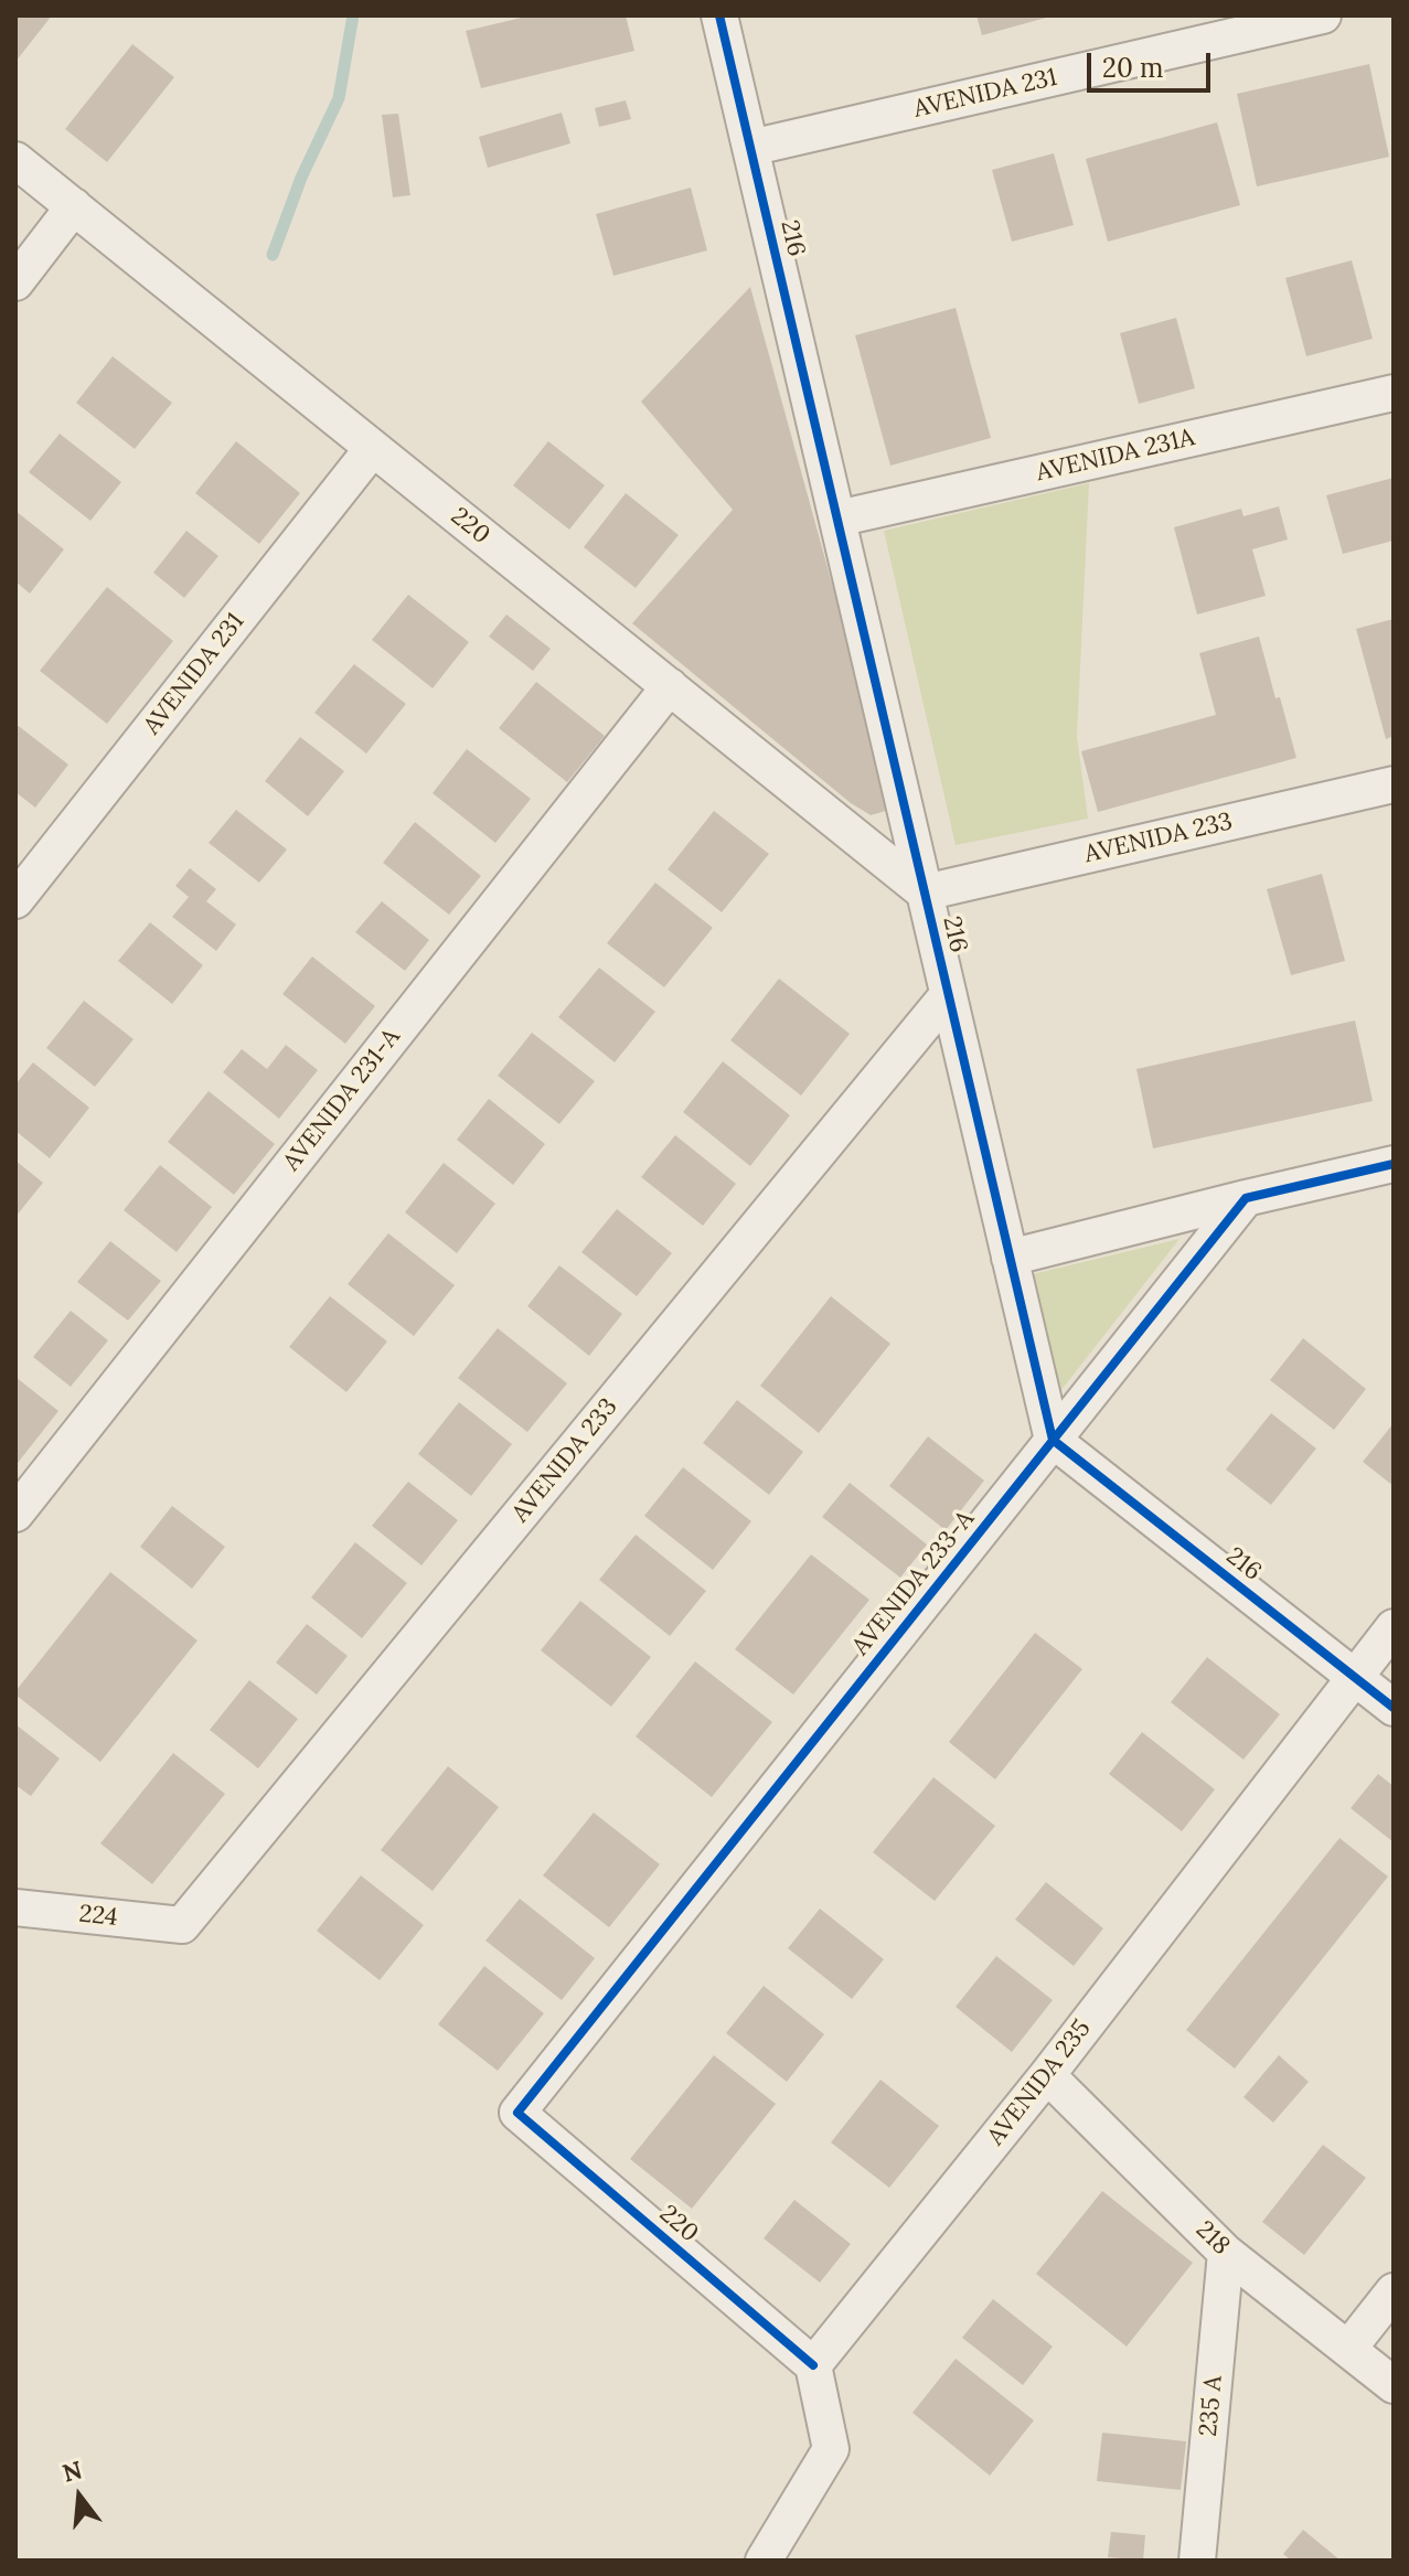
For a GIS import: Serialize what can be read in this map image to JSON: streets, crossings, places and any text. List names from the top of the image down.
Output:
{
  "streets": {
    "street": [
      "AVENIDA 231",
      "216",
      "AVENIDA 231A",
      "220",
      "AVENIDA 233",
      "AVENIDA 231-A",
      "AVENIDA 233-A",
      "224",
      "AVENIDA 235",
      "218",
      "235 A"
    ]
  },
  "crossings": [
    ["AVENIDA 231", "216"],
    ["AVENIDA 231", "220"],
    ["216", "AVENIDA 231A"],
    ["216", "220"],
    ["216", "AVENIDA 233"],
    ["216", "AVENIDA 233-A"],
    ["216", "AVENIDA 235"],
    ["220", "AVENIDA 233"],
    ["220", "AVENIDA 231-A"],
    ["220", "AVENIDA 233-A"],
    ["220", "AVENIDA 235"],
    ["AVENIDA 233", "224"],
    ["AVENIDA 235", "218"],
    ["218", "235 A"]
  ],
  "scale_bar": "20 m",
  "north": "top"
}
